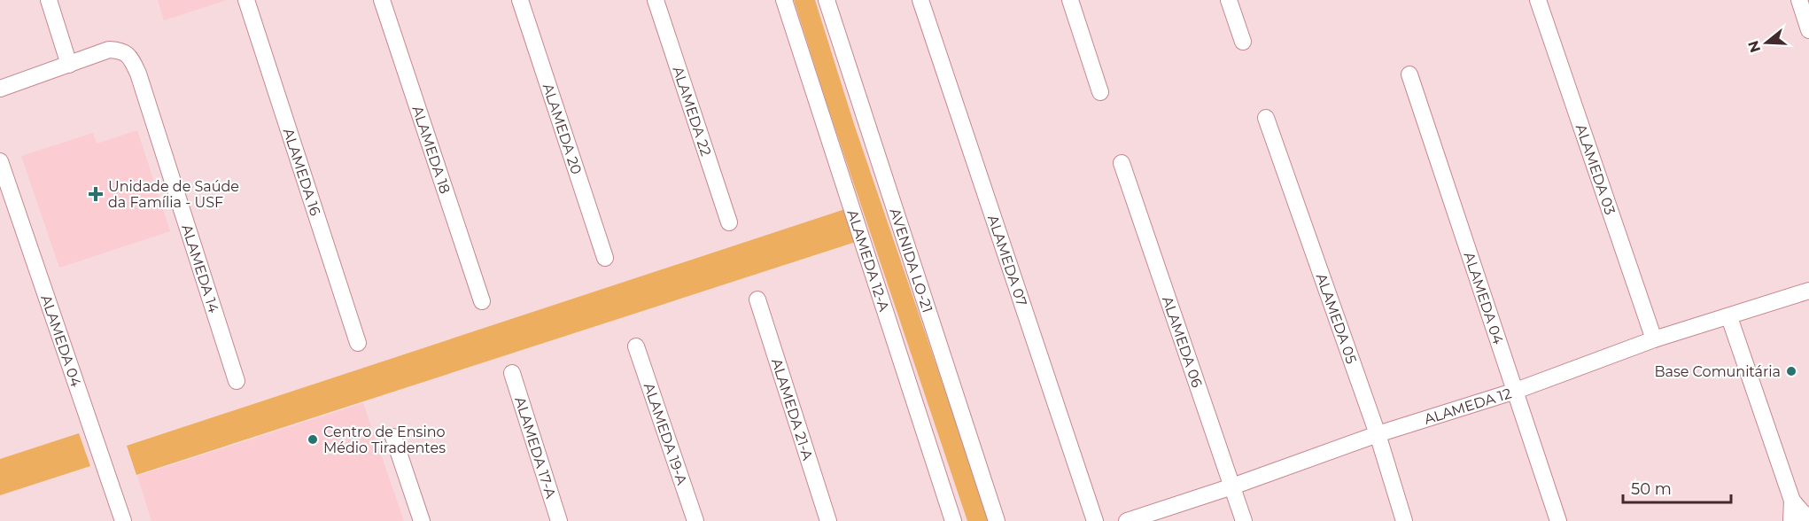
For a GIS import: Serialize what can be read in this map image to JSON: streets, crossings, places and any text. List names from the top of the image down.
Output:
{
  "streets": {
    "street": [
      "ALAMEDA 22",
      "ALAMEDA 20",
      "ALAMEDA 18",
      "ALAMEDA 03",
      "ALAMEDA 16",
      "ALAMEDA 12-A",
      "AVENIDA LO-21",
      "ALAMEDA 07",
      "ALAMEDA 14",
      "ALAMEDA 04",
      "ALAMEDA 05",
      "ALAMEDA 06",
      "ALAMEDA 12",
      "ALAMEDA 21-A",
      "ALAMEDA 19-A",
      "ALAMEDA 17-A"
    ]
  },
  "crossings": [
    ["ALAMEDA 03", "ALAMEDA 12"],
    ["ALAMEDA 04", "ALAMEDA 12"],
    ["ALAMEDA 05", "ALAMEDA 12"],
    ["ALAMEDA 06", "ALAMEDA 12"]
  ],
  "places": {
    "health": ["Unidade de Saúde da Família - USF"],
    "other": ["Base Comunitária", "Centro de Ensino Médio Tiradentes"]
  },
  "scale_bar": "50 m",
  "north": "left"
}
